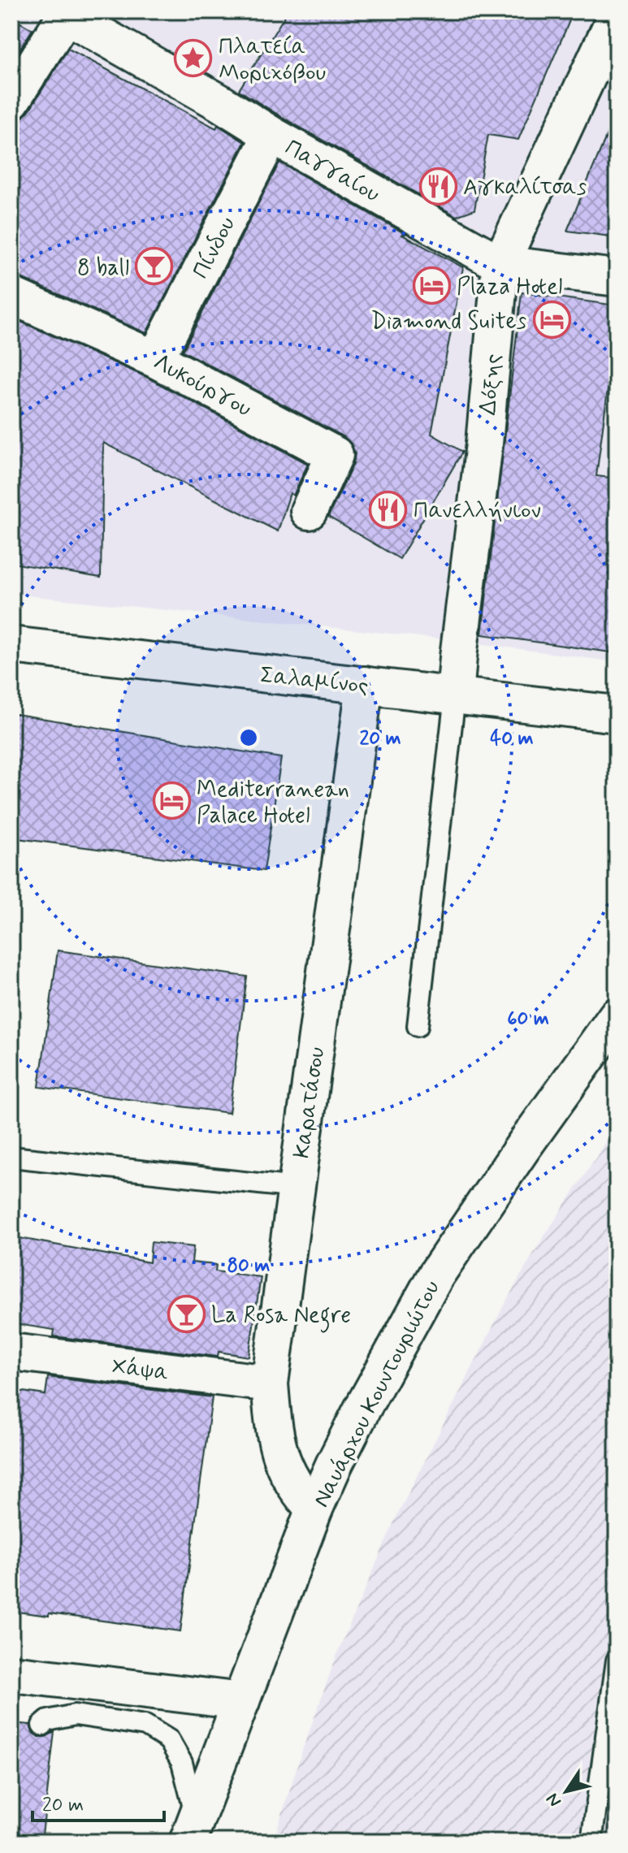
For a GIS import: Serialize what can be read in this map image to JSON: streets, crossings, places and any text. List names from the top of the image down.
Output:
{
  "streets": {
    "street": [
      "Παγγαίου",
      "Πίνδου",
      "Λυκούργου",
      "Δόξης",
      "Σαλαμίνος",
      "Καρατάσου",
      "Χάψα",
      "Ναυάρχου Κουντουριώτου"
    ]
  },
  "crossings": [
    ["Παγγαίου", "Πίνδου"],
    ["Παγγαίου", "Δόξης"],
    ["Πίνδου", "Λυκούργου"],
    ["Δόξης", "Σαλαμίνος"],
    ["Σαλαμίνος", "Καρατάσου"],
    ["Καρατάσου", "Χάψα"],
    ["Καρατάσου", "Ναυάρχου Κουντουριώτου"]
  ],
  "places": {
    "place": ["Πλατεία Μοριχόβου"],
    "restaurant": ["Αγκαλίτσαs", "Πανελλήνιον"],
    "bar": ["8 ball", "La Rosa Negre"],
    "hotel": ["Plaza Hotel", "Diamond Suites", "Mediterranean Palace Hotel"]
  },
  "scale_bar": "20 m",
  "north": "bottom left",
  "rings": [
    "20 m",
    "40 m",
    "60 m",
    "80 m"
  ]
}
